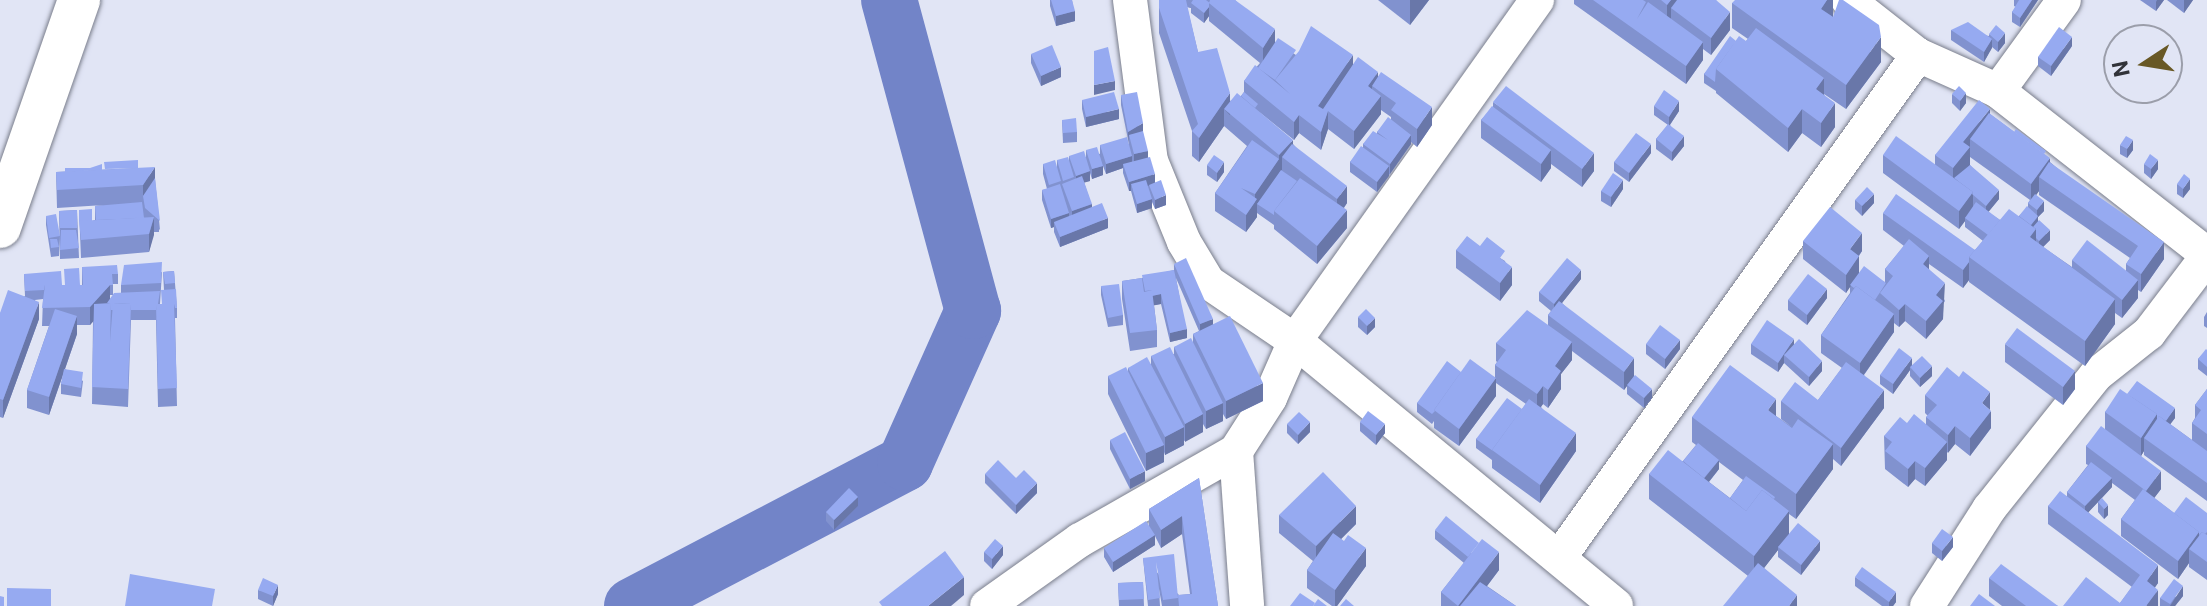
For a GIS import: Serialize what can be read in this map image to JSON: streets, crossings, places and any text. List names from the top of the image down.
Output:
{
  "north": "left"
}
